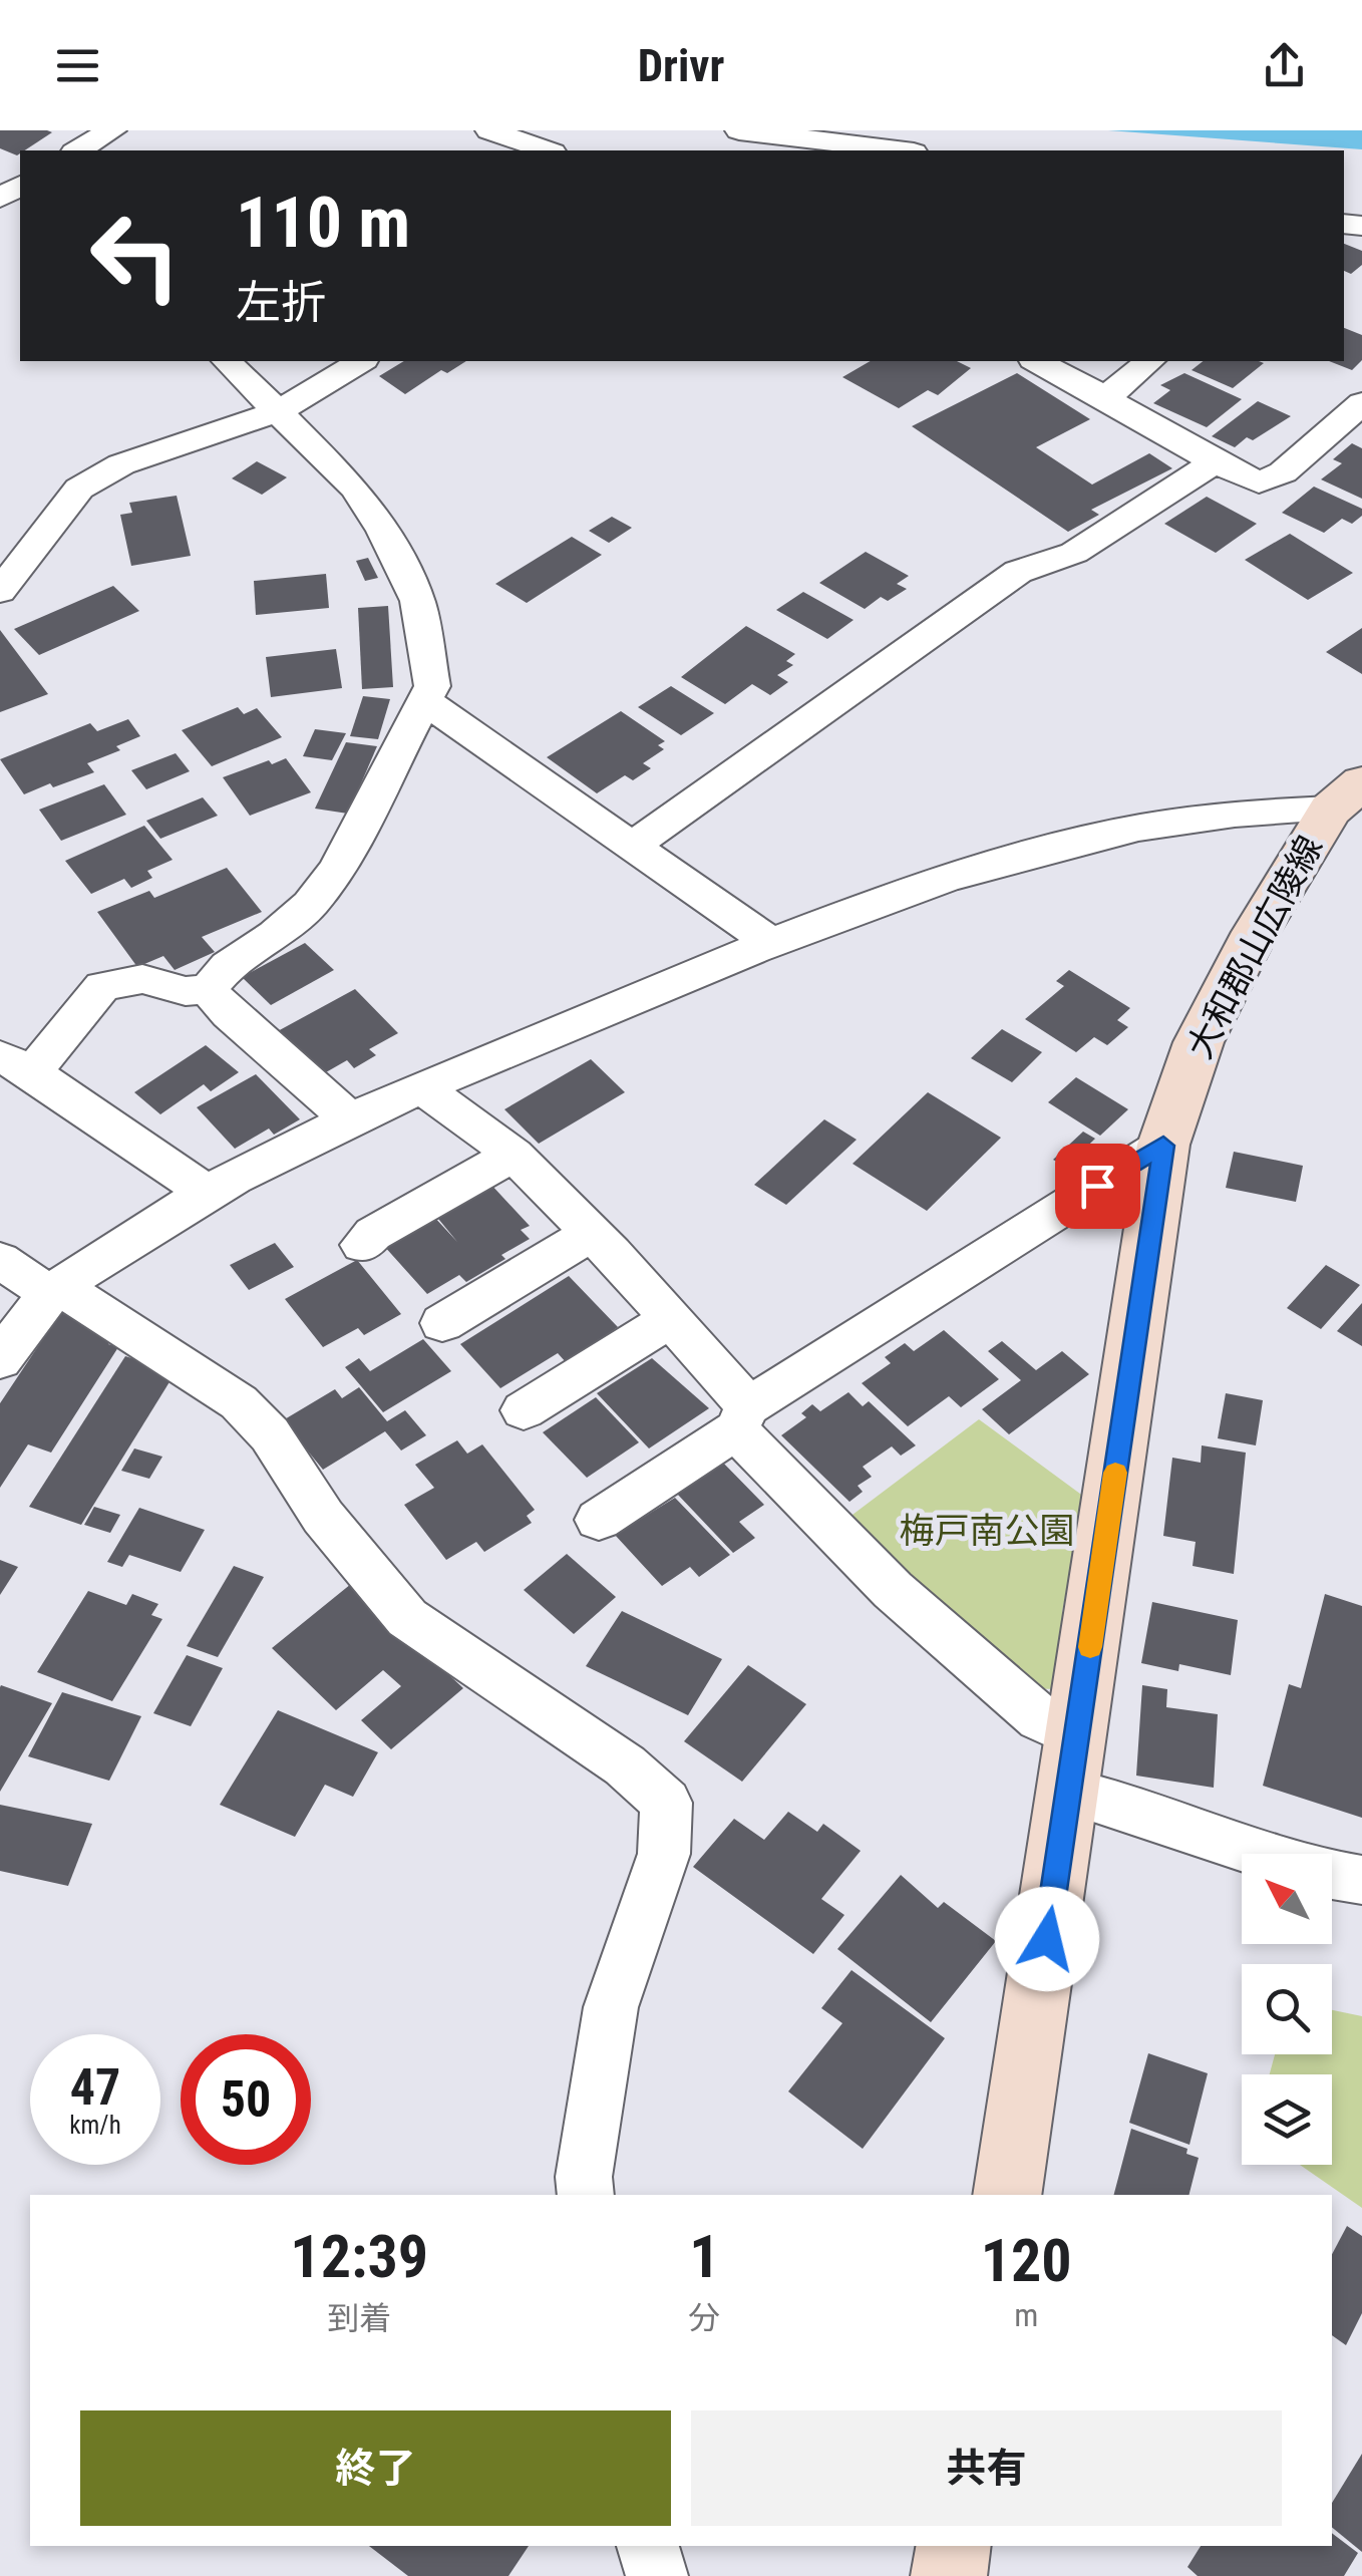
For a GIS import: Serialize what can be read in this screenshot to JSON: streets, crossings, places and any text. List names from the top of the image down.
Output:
{
  "streets": {
    "main road": ["大和郡山広陵線"]
  },
  "parks": ["梅戸南公園"],
  "north": "top left",
  "page": {
    "header": "Drivr",
    "turn": ["110 m", "左折"],
    "speed": "47 km/h",
    "limit": "50",
    "eta": [
      "12:39",
      "到着",
      "1",
      "分",
      "120",
      "m"
    ],
    "buttons": ["終了", "共有"]
  }
}
